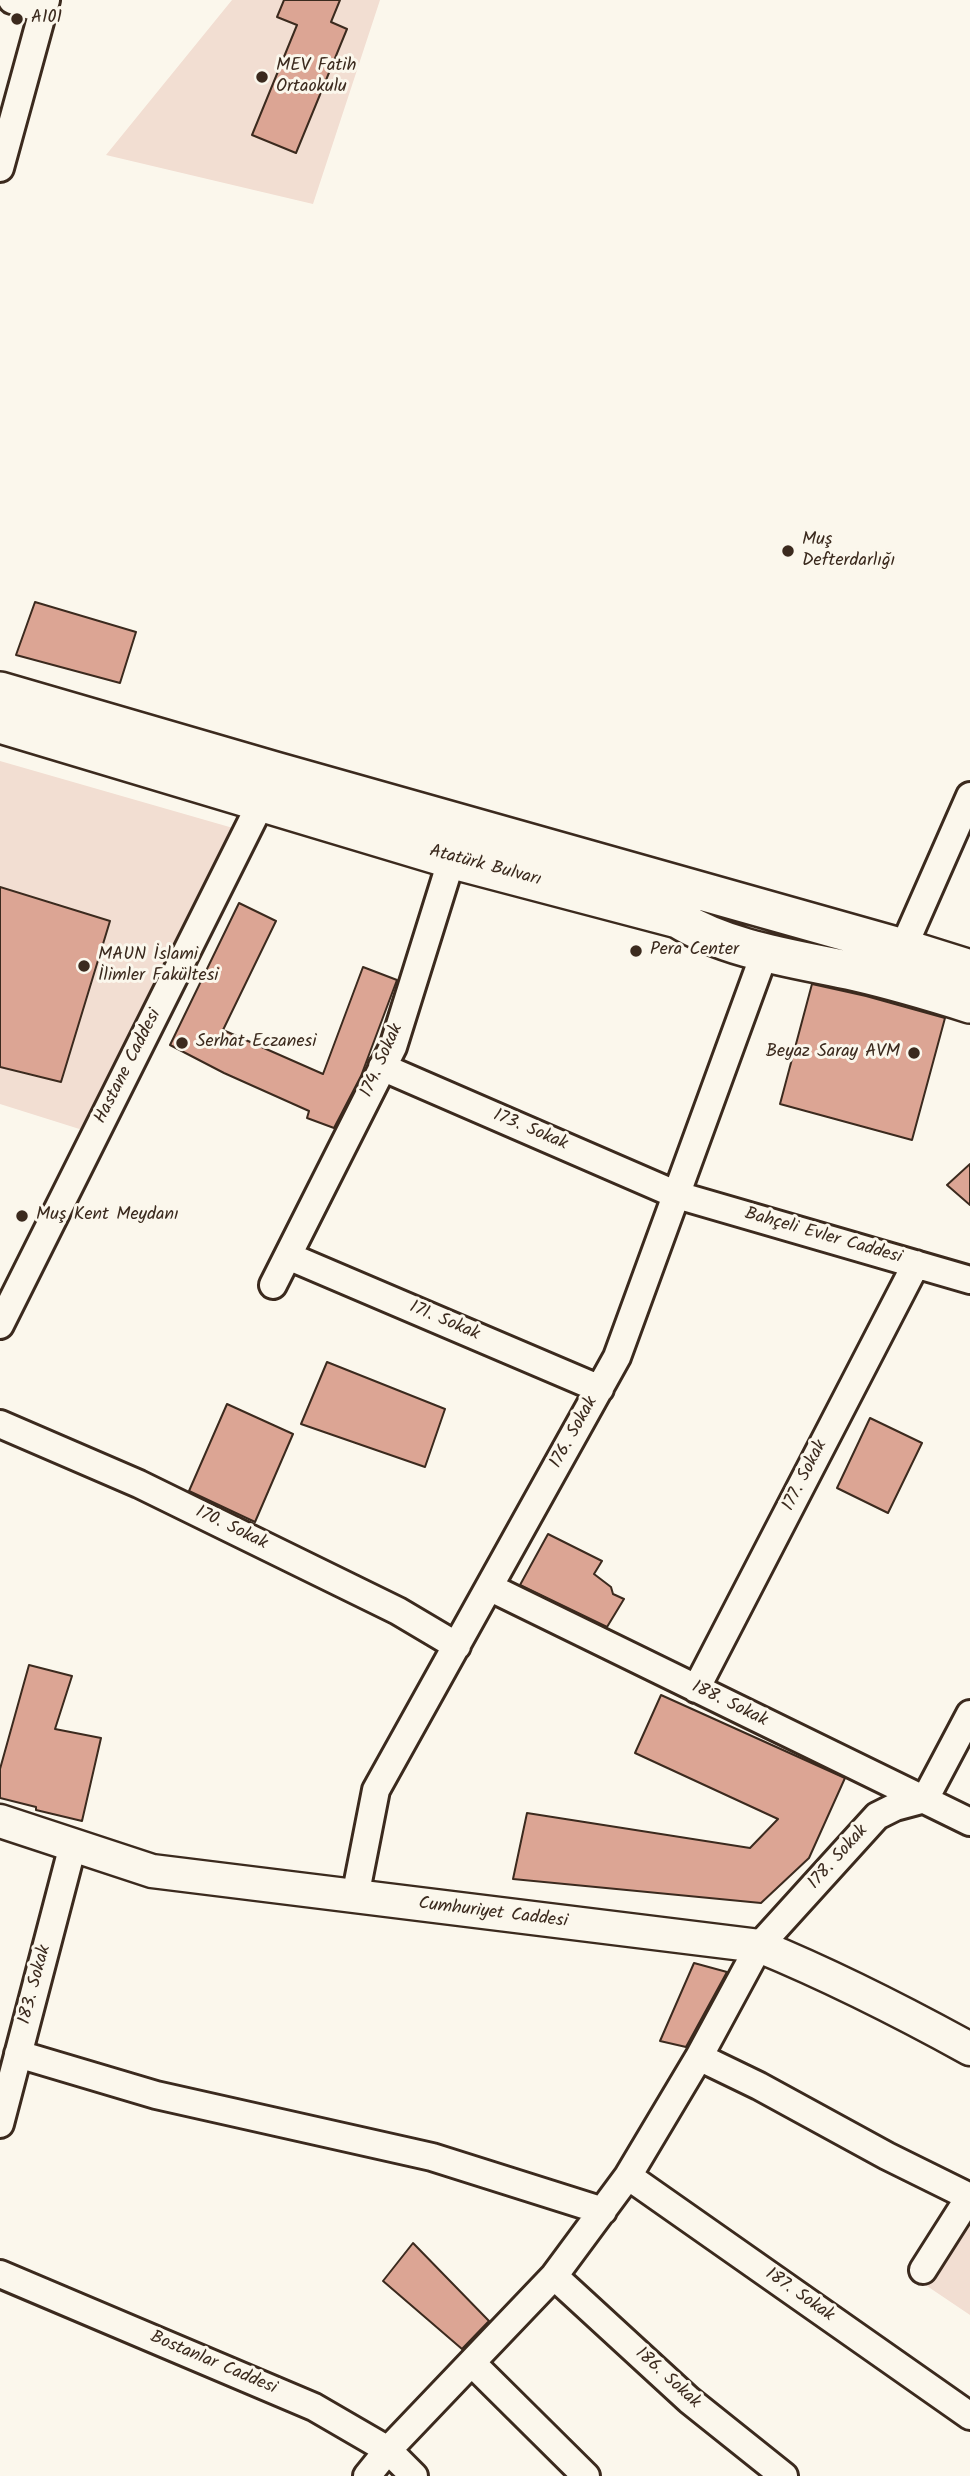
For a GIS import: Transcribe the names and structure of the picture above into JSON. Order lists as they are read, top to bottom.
{
  "streets": {
    "main road": ["Atatürk Bulvarı"],
    "street": [
      "174. Sokak",
      "Hastane Caddesi",
      "173. Sokak",
      "Bahçeli Evler Caddesi",
      "171. Sokak",
      "176. Sokak",
      "177. Sokak",
      "170. Sokak",
      "188. Sokak",
      "178. Sokak",
      "Cumhuriyet Caddesi",
      "183. Sokak",
      "187. Sokak",
      "Bostanlar Caddesi",
      "186. Sokak"
    ]
  },
  "crossings": [
    ["Atatürk Bulvarı", "174. Sokak"],
    ["Atatürk Bulvarı", "Hastane Caddesi"],
    ["Atatürk Bulvarı", "176. Sokak"],
    ["174. Sokak", "173. Sokak"],
    ["174. Sokak", "171. Sokak"],
    ["173. Sokak", "Bahçeli Evler Caddesi"],
    ["173. Sokak", "176. Sokak"],
    ["Bahçeli Evler Caddesi", "176. Sokak"],
    ["Bahçeli Evler Caddesi", "177. Sokak"],
    ["171. Sokak", "176. Sokak"],
    ["176. Sokak", "170. Sokak"],
    ["176. Sokak", "188. Sokak"],
    ["176. Sokak", "Cumhuriyet Caddesi"],
    ["177. Sokak", "188. Sokak"],
    ["188. Sokak", "178. Sokak"],
    ["178. Sokak", "Cumhuriyet Caddesi"],
    ["178. Sokak", "187. Sokak"],
    ["178. Sokak", "Bostanlar Caddesi"],
    ["178. Sokak", "186. Sokak"],
    ["Cumhuriyet Caddesi", "183. Sokak"]
  ],
  "places": [
    "A101",
    "MEV Fatih Ortaokulu",
    "Muş Defterdarlığı",
    "Pera Center",
    "MAUN İslami İlimler Fakültesi",
    "Serhat Eczanesi",
    "Beyaz Saray AVM",
    "Muş Kent Meydanı"
  ]
}
